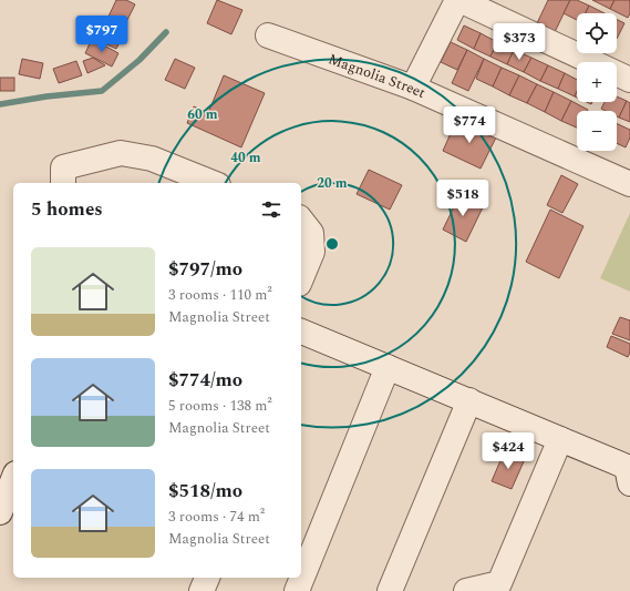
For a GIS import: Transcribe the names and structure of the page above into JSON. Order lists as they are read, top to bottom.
{
  "streets": {
    "street": ["Magnolia Street"]
  },
  "page": {
    "map_buttons": ["+", "−"],
    "price": [
      "$797",
      "$373",
      "$774",
      "$518",
      "$424"
    ],
    "heading": "5 homes",
    "list": [
      {
        "name": "$797/mo",
        "note": "3 rooms · 110 m² · Magnolia Street"
      },
      {
        "name": "$774/mo",
        "note": "5 rooms · 138 m² · Magnolia Street"
      },
      {
        "name": "$518/mo",
        "note": "3 rooms · 74 m² · Magnolia Street"
      }
    ]
  },
  "rings": ["60 m", "40 m", "20 m"]
}
